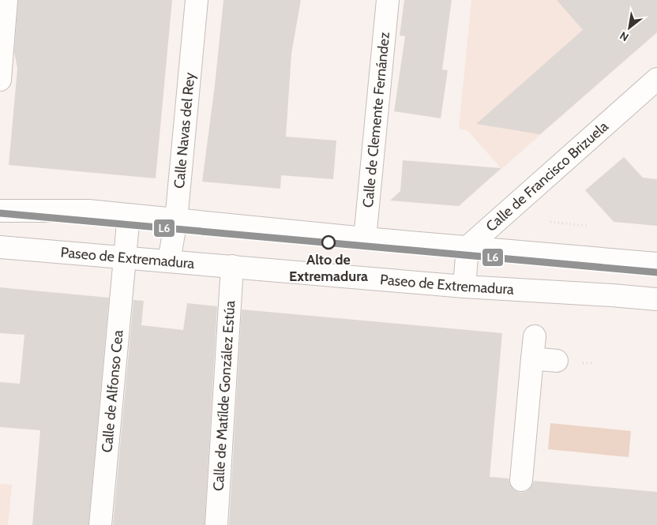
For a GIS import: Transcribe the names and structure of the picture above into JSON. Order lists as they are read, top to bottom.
{
  "streets": {
    "street": [
      "Calle de Clemente Fernández",
      "Calle Navas del Rey",
      "Calle de Francisco Brizuela",
      "Paseo de Extremadura",
      "Calle de Alfonso Cea",
      "Calle de Matílde González Estúa"
    ]
  },
  "crossings": [
    ["Calle Navas del Rey", "Paseo de Extremadura"],
    ["Paseo de Extremadura", "Calle de Alfonso Cea"],
    ["Paseo de Extremadura", "Calle de Matílde González Estúa"]
  ],
  "places": ["Alto de Extremadura"],
  "lines": ["transit line L6"],
  "north": "bottom left"
}
